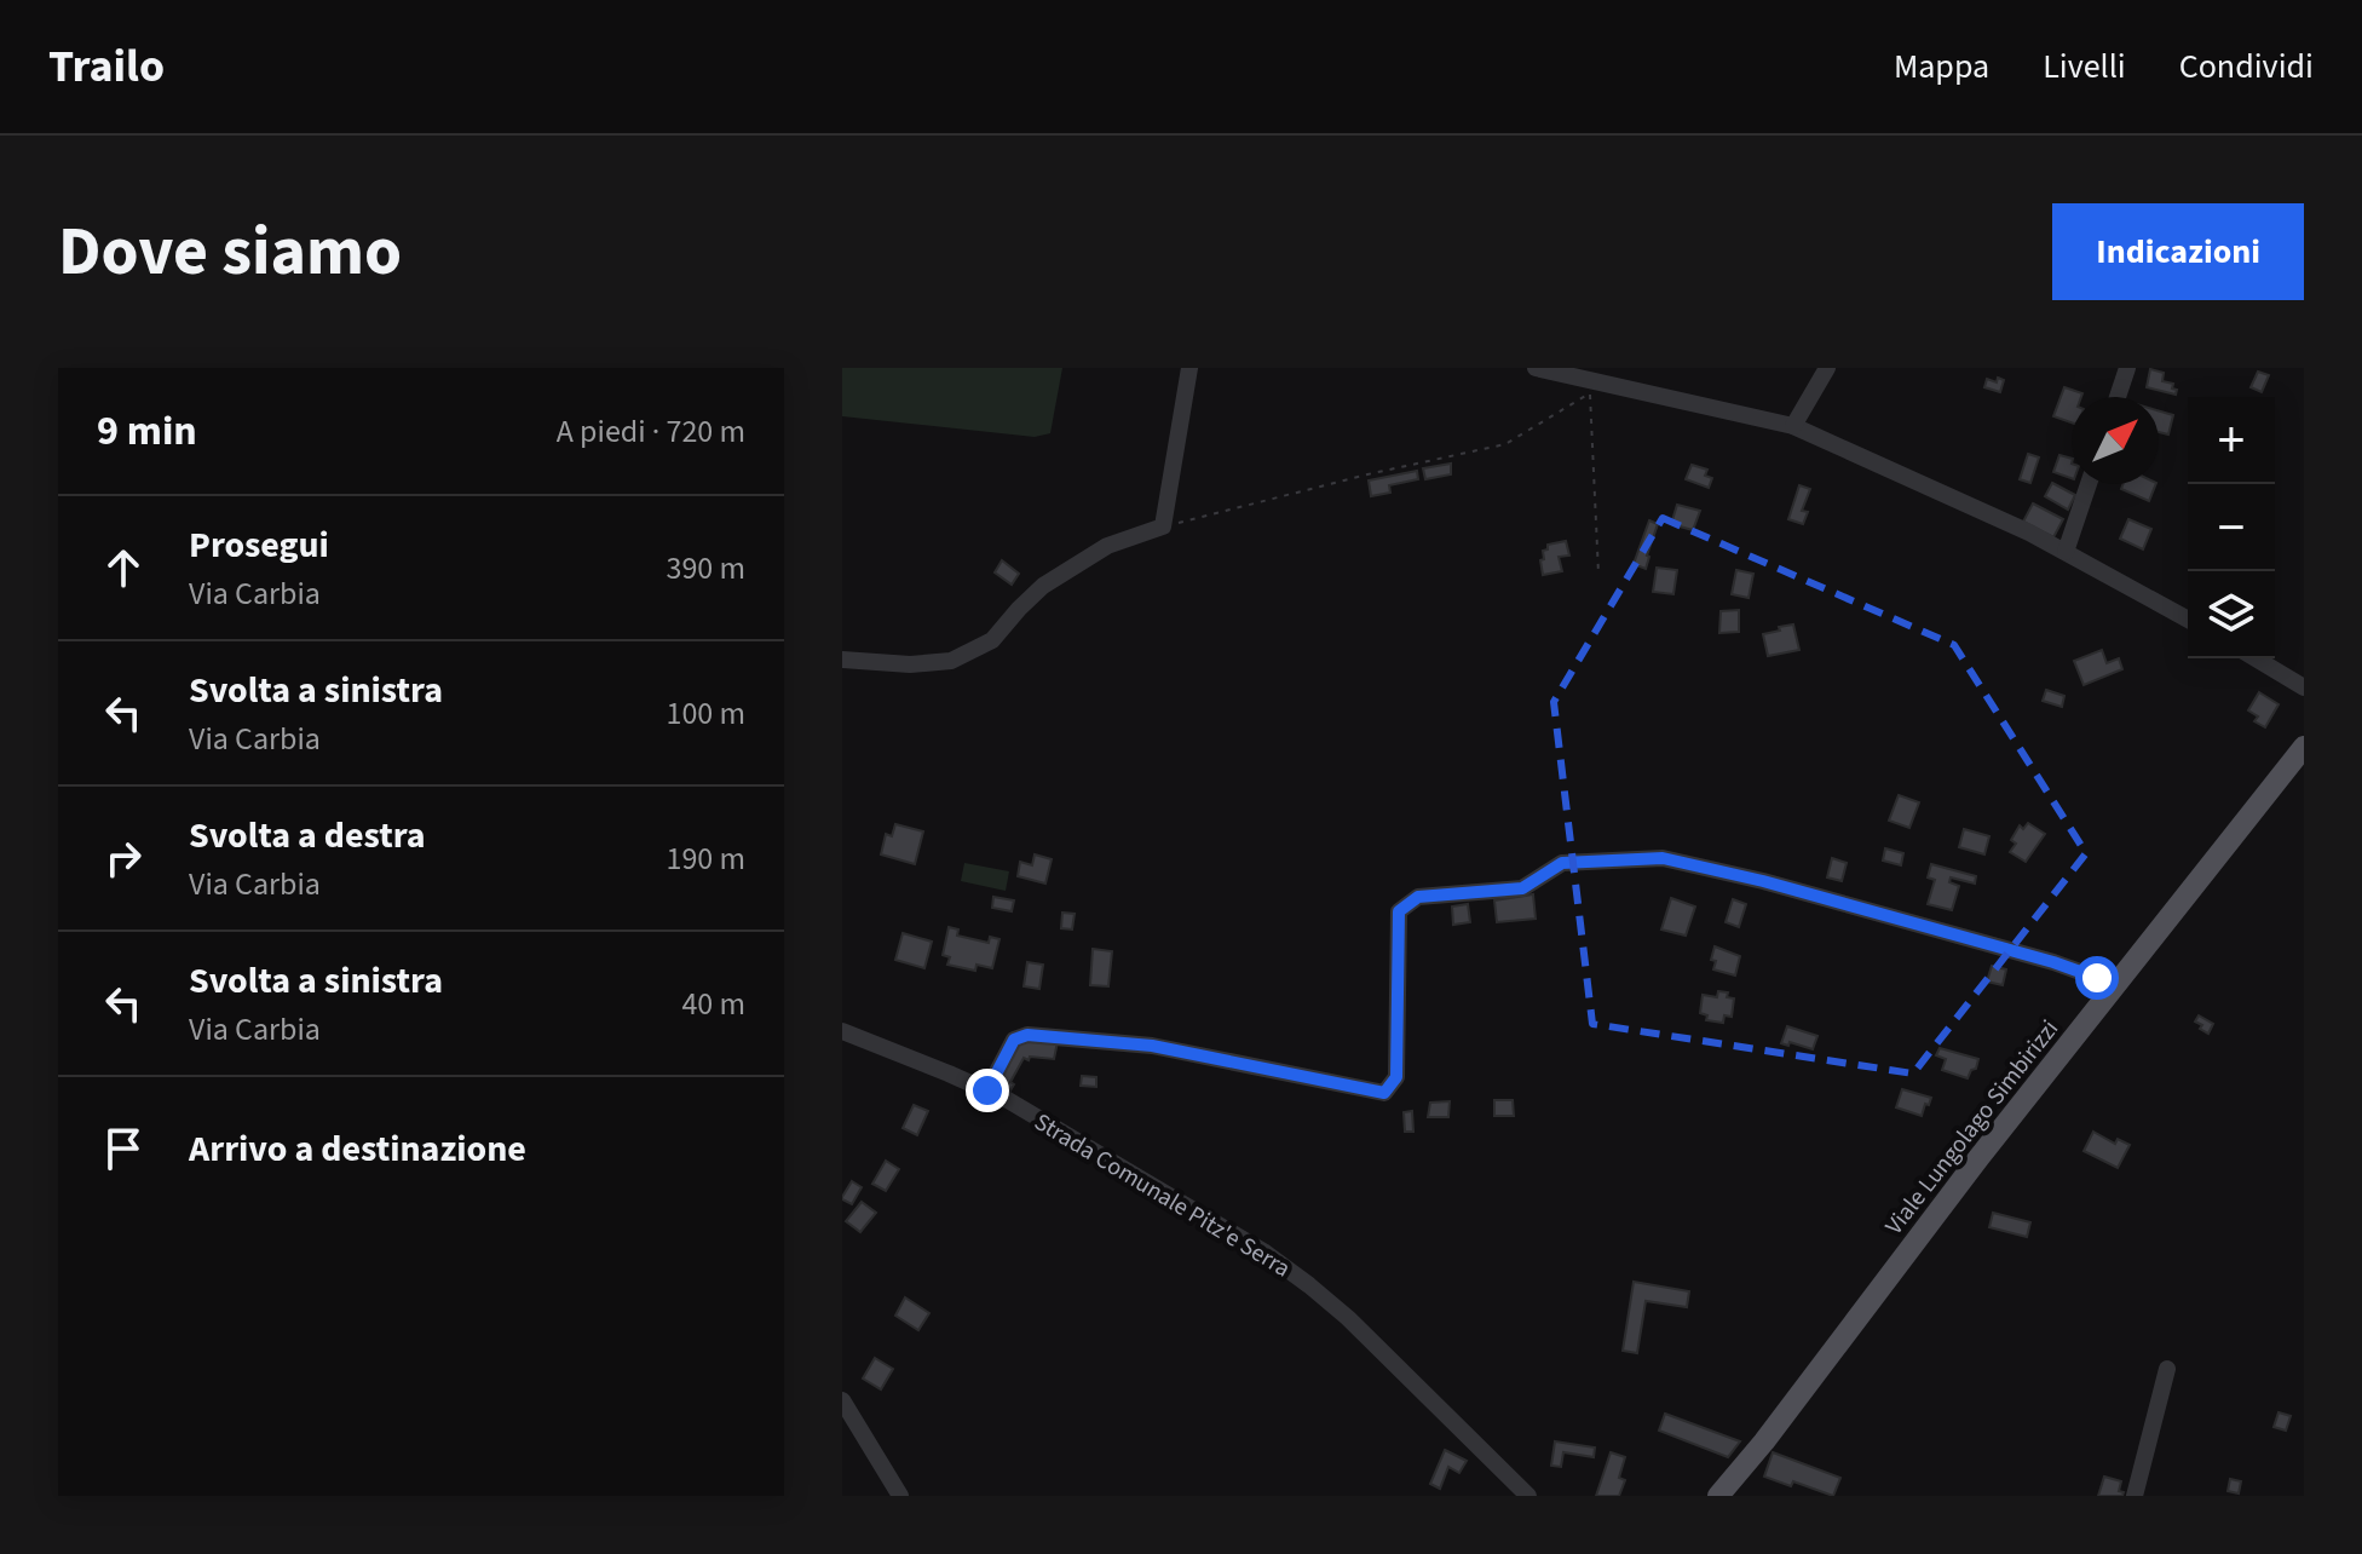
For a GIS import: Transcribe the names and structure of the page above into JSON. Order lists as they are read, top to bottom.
{
  "streets": {
    "main road": ["Viale Lungolago Simbirizzi"],
    "street": ["Strada Comunale Pitz'e Serra"]
  },
  "north": "top right",
  "page": {
    "header": "Trailo",
    "nav": ["Mappa", "Livelli", "Condividi"],
    "buttons": "Indicazioni",
    "title": "Dove siamo",
    "heading": ["9 min", "A piedi · 720 m"],
    "map_buttons": ["+", "−"],
    "list": [
      ["Prosegui", "Via Carbia", "390 m"],
      ["Svolta a sinistra", "Via Carbia", "100 m"],
      ["Svolta a destra", "Via Carbia", "190 m"],
      ["Svolta a sinistra", "Via Carbia", "40 m"],
      "Arrivo a destinazione"
    ]
  }
}
